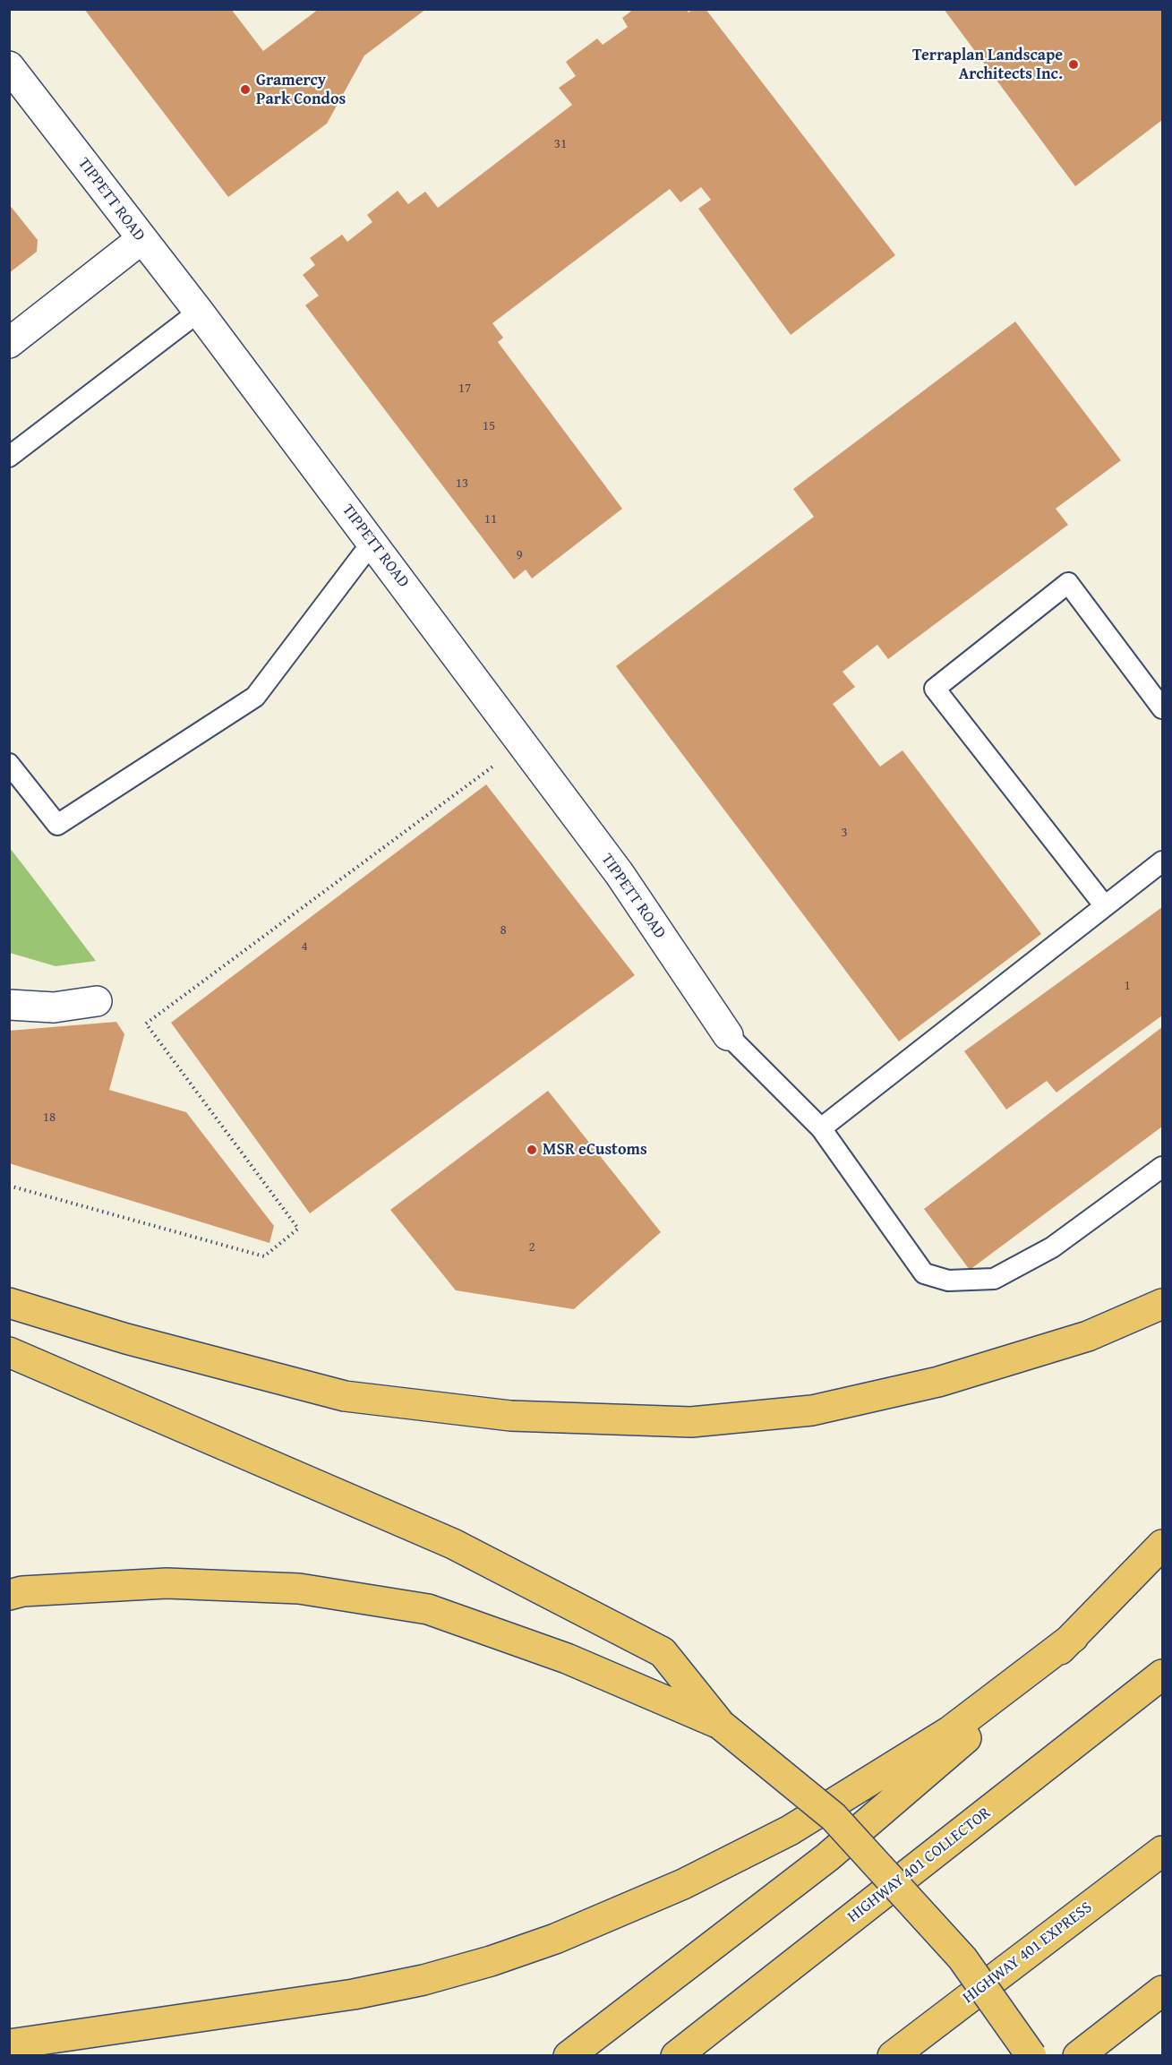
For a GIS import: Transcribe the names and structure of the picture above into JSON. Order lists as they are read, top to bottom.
{
  "streets": {
    "highway": ["HIGHWAY 401 COLLECTOR", "HIGHWAY 401 EXPRESS"],
    "street": ["TIPPETT ROAD"]
  },
  "places": ["Terraplan Landscape Architects Inc.", "Gramercy Park Condos", "MSR eCustoms"],
  "house_numbers": [
    "31",
    "17",
    "15",
    "13",
    "11",
    "9",
    "3",
    "8",
    "4",
    "1",
    "18",
    "2"
  ]
}
